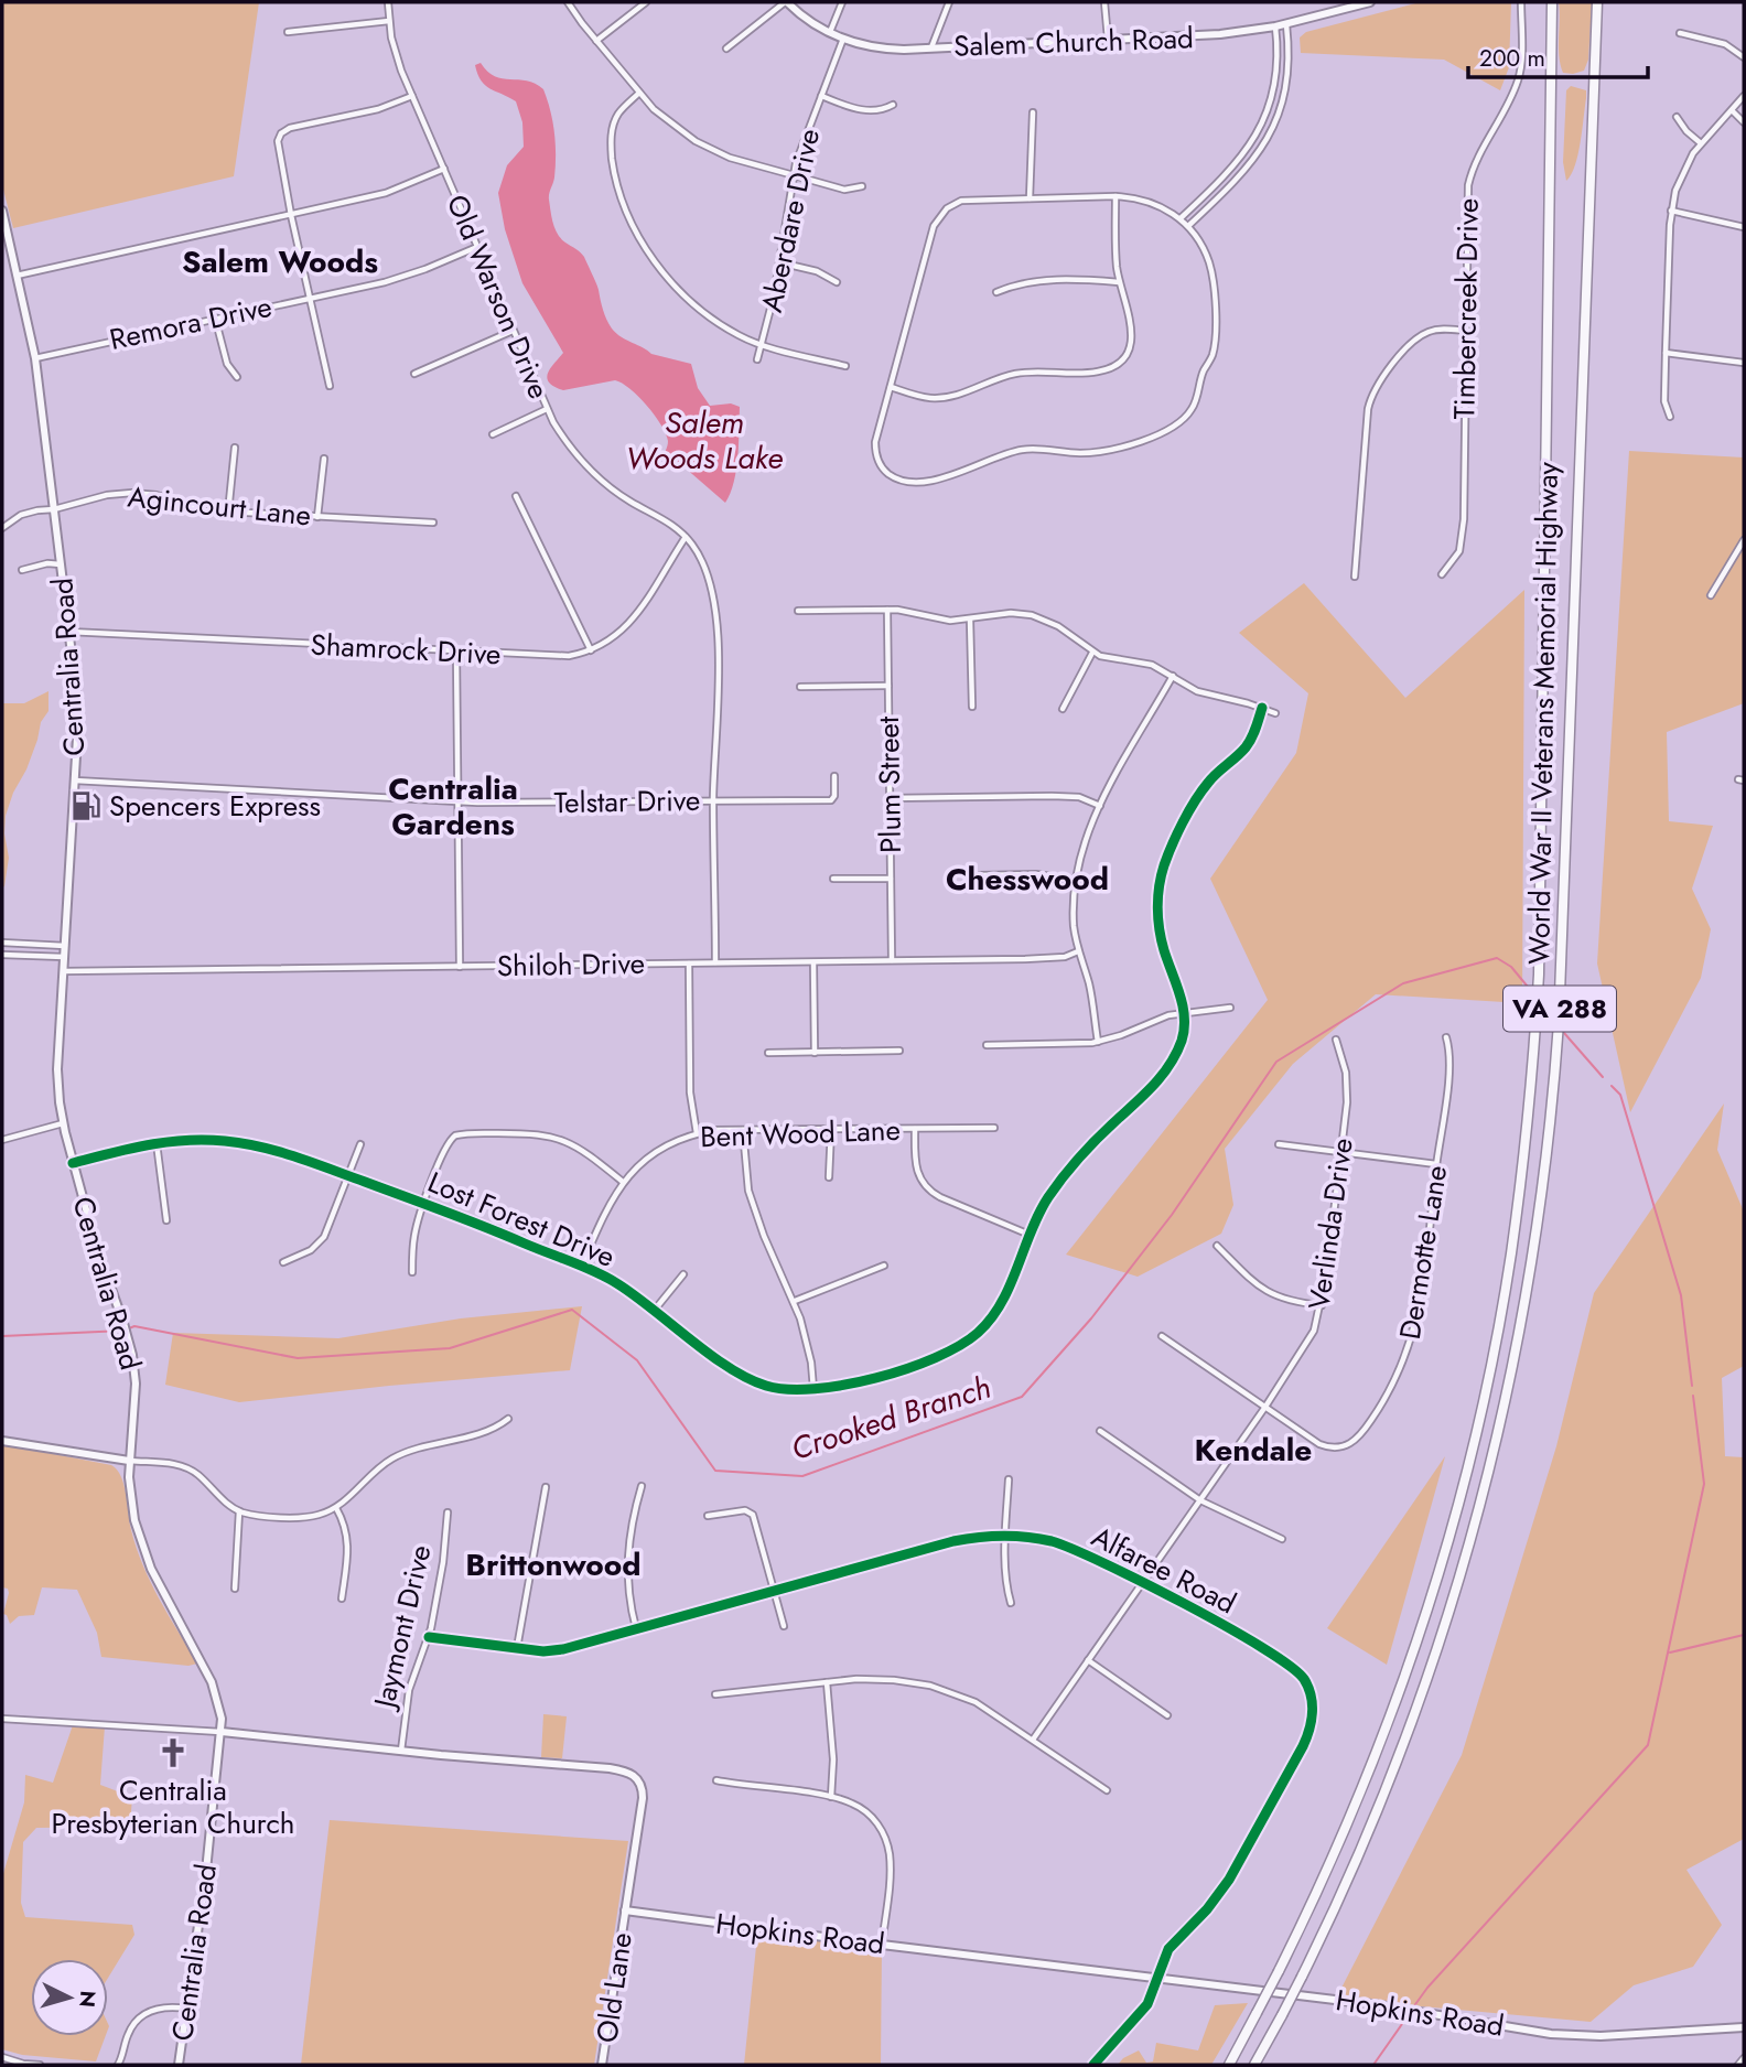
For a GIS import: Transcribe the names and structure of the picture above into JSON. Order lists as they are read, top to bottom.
{
  "streets": {
    "highway": ["World War II Veterans Memorial Highway", "VA 288"],
    "main road": [
      "Salem Church Road",
      "Centralia Road",
      "Hopkins Road",
      "Old Lane"
    ],
    "street": [
      "Aberdare Drive",
      "Old Warson Drive",
      "Timbercreek Drive",
      "Remora Drive",
      "Agincourt Lane",
      "Shamrock Drive",
      "Plum Street",
      "Telstar Drive",
      "Shiloh Drive",
      "Bent Wood Lane",
      "Lost Forest Drive",
      "Verlinda Drive",
      "Dermotte Lane",
      "Alfaree Road",
      "Jaymont Drive"
    ]
  },
  "crossings": [
    ["Salem Church Road", "Aberdare Drive"],
    ["Old Warson Drive", "Remora Drive"],
    ["Old Warson Drive", "Shamrock Drive"],
    ["Remora Drive", "Centralia Road"],
    ["Agincourt Lane", "Centralia Road"],
    ["Shamrock Drive", "Centralia Road"],
    ["Centralia Road", "Telstar Drive"],
    ["Centralia Road", "Shiloh Drive"],
    ["Centralia Road", "Lost Forest Drive"],
    ["Plum Street", "Shiloh Drive"],
    ["Bent Wood Lane", "Lost Forest Drive"],
    ["Verlinda Drive", "Dermotte Lane"],
    ["Verlinda Drive", "Alfaree Road"],
    ["Alfaree Road", "Jaymont Drive"],
    ["Alfaree Road", "Hopkins Road"],
    ["Hopkins Road", "Old Lane"]
  ],
  "districts": [
    "Salem Woods",
    "Centralia Gardens",
    "Chesswood",
    "Kendale",
    "Brittonwood"
  ],
  "water": ["Salem Woods Lake", "Crooked Branch"],
  "places": {
    "fuel station": ["Spencers Express"],
    "church": ["Centralia Presbyterian Church"]
  },
  "scale_bar": "200 m",
  "north": "right"
}
